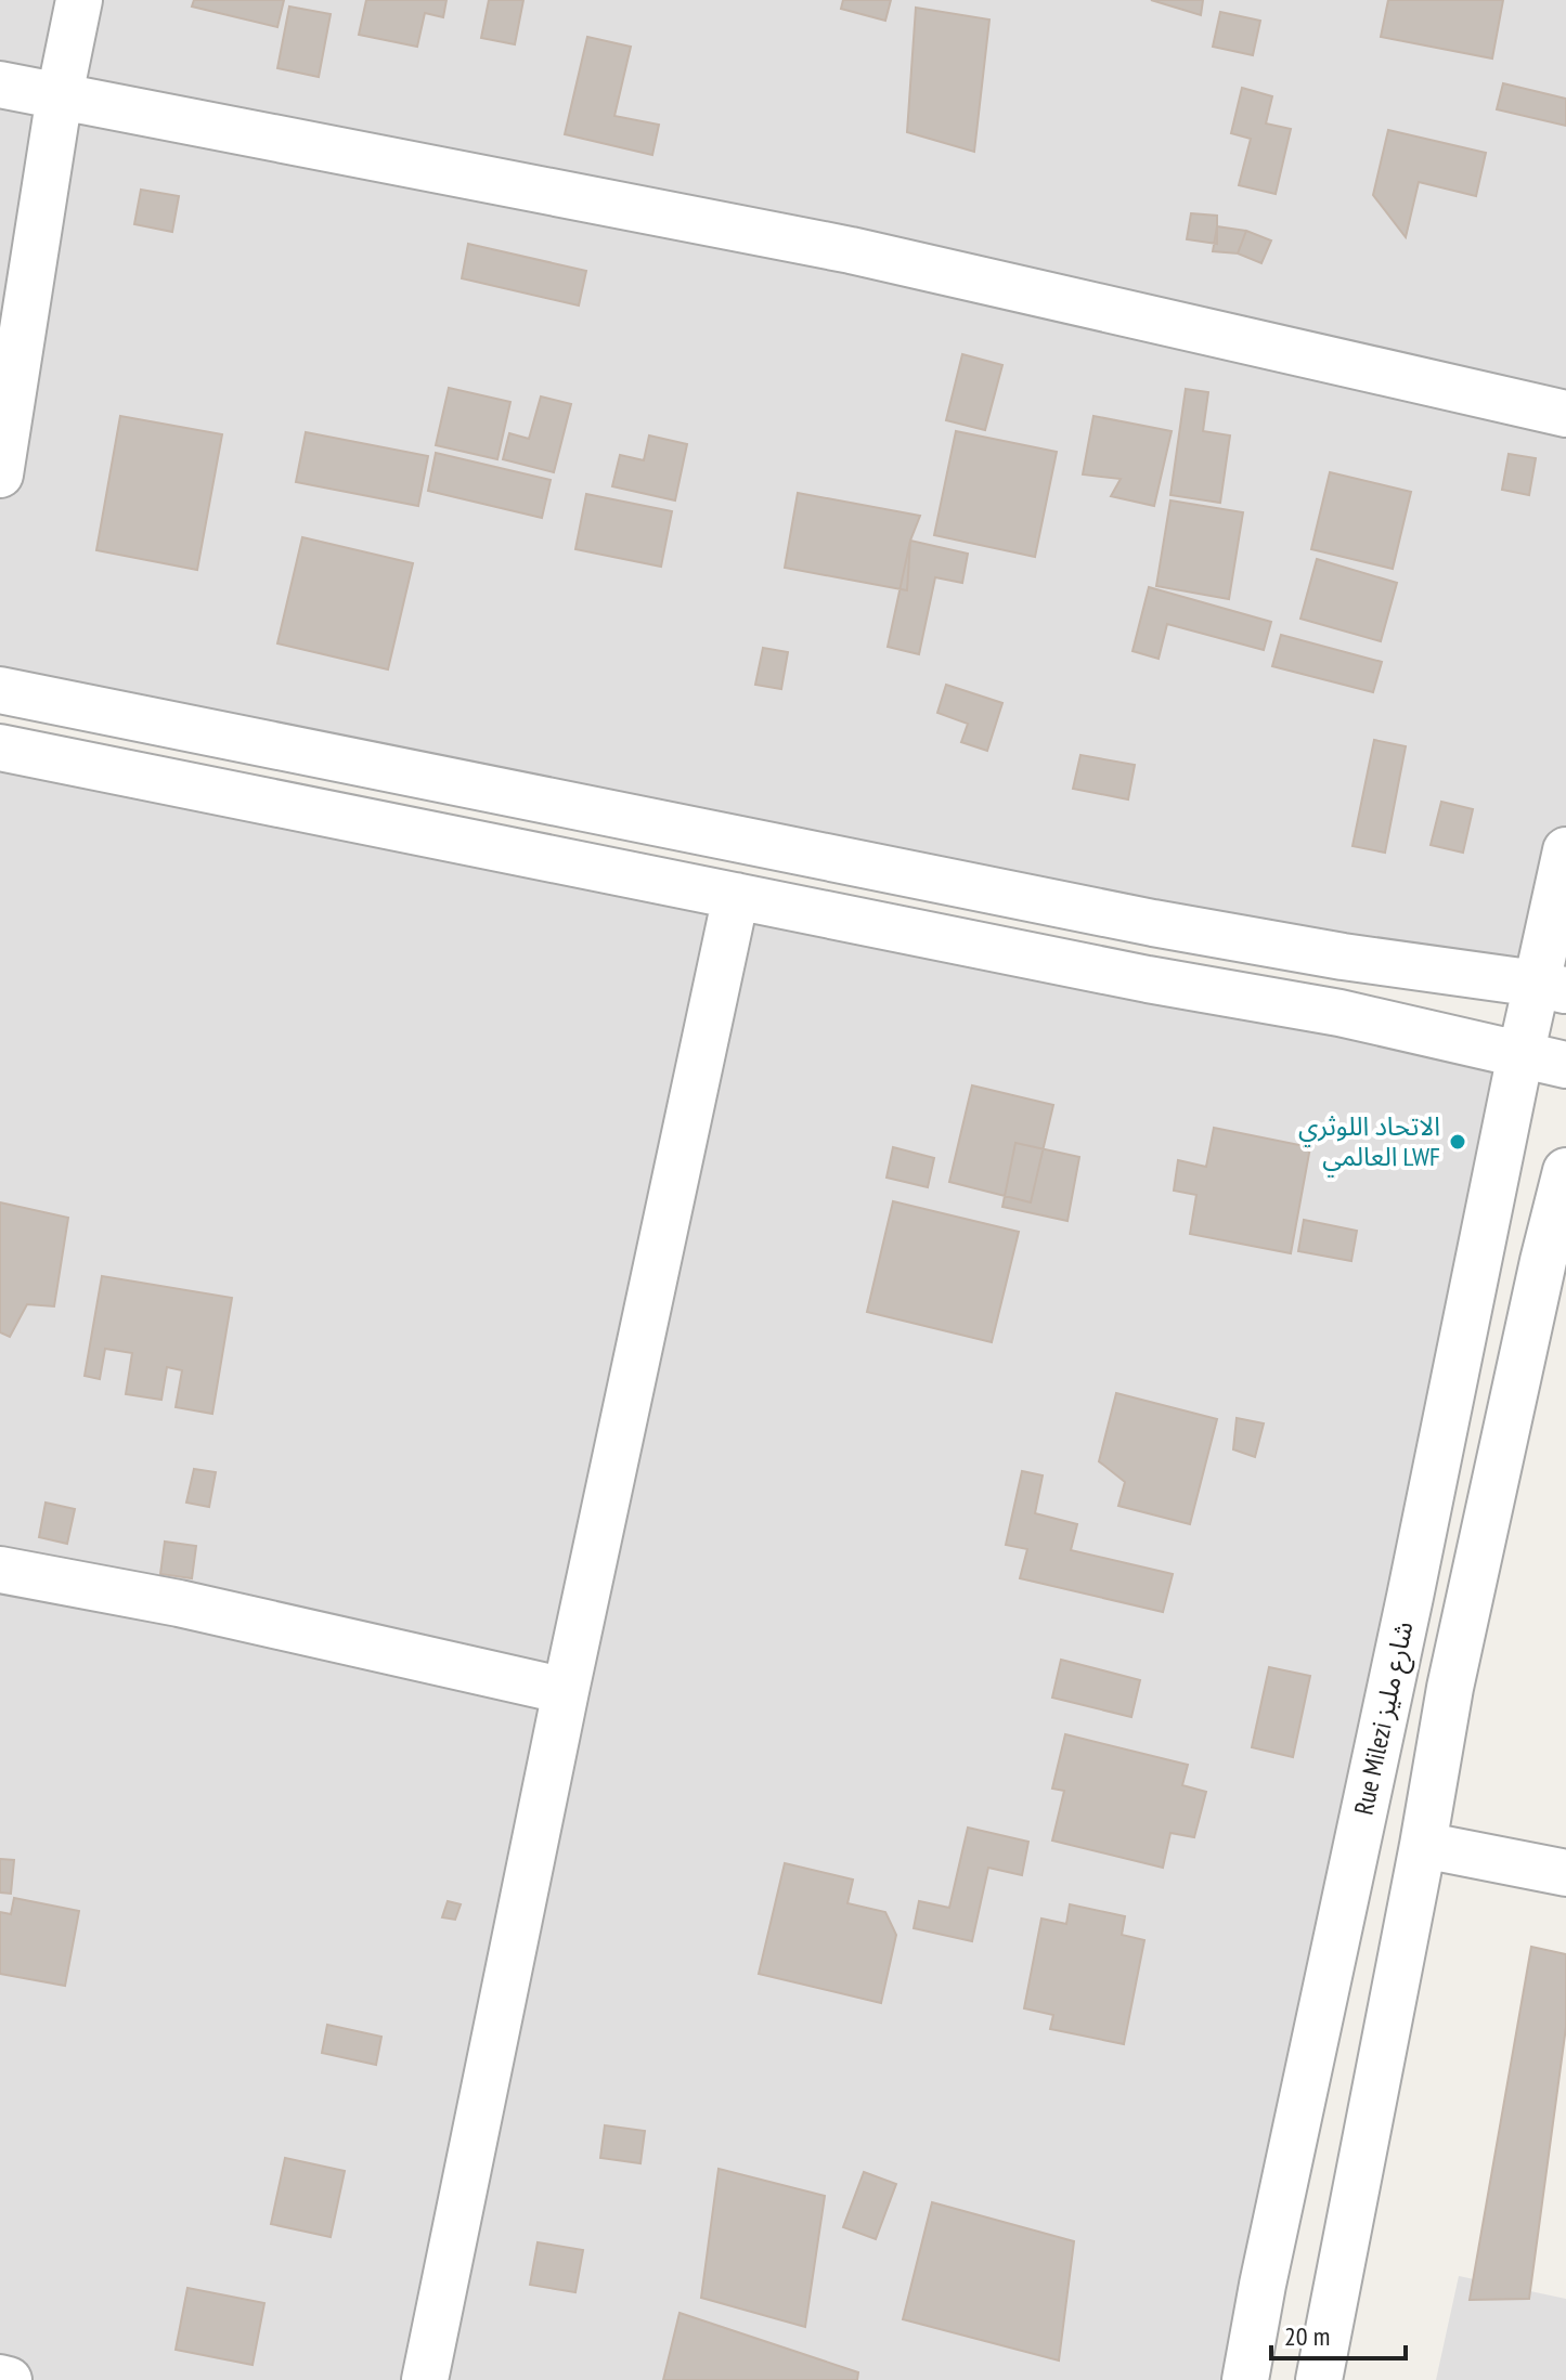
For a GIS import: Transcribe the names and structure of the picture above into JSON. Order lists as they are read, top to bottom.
{
  "streets": {
    "street": ["Rue Milezi شارع مليز"]
  },
  "places": ["الاتحاد اللوثري العالمي LWF"],
  "scale_bar": "20 m"
}
